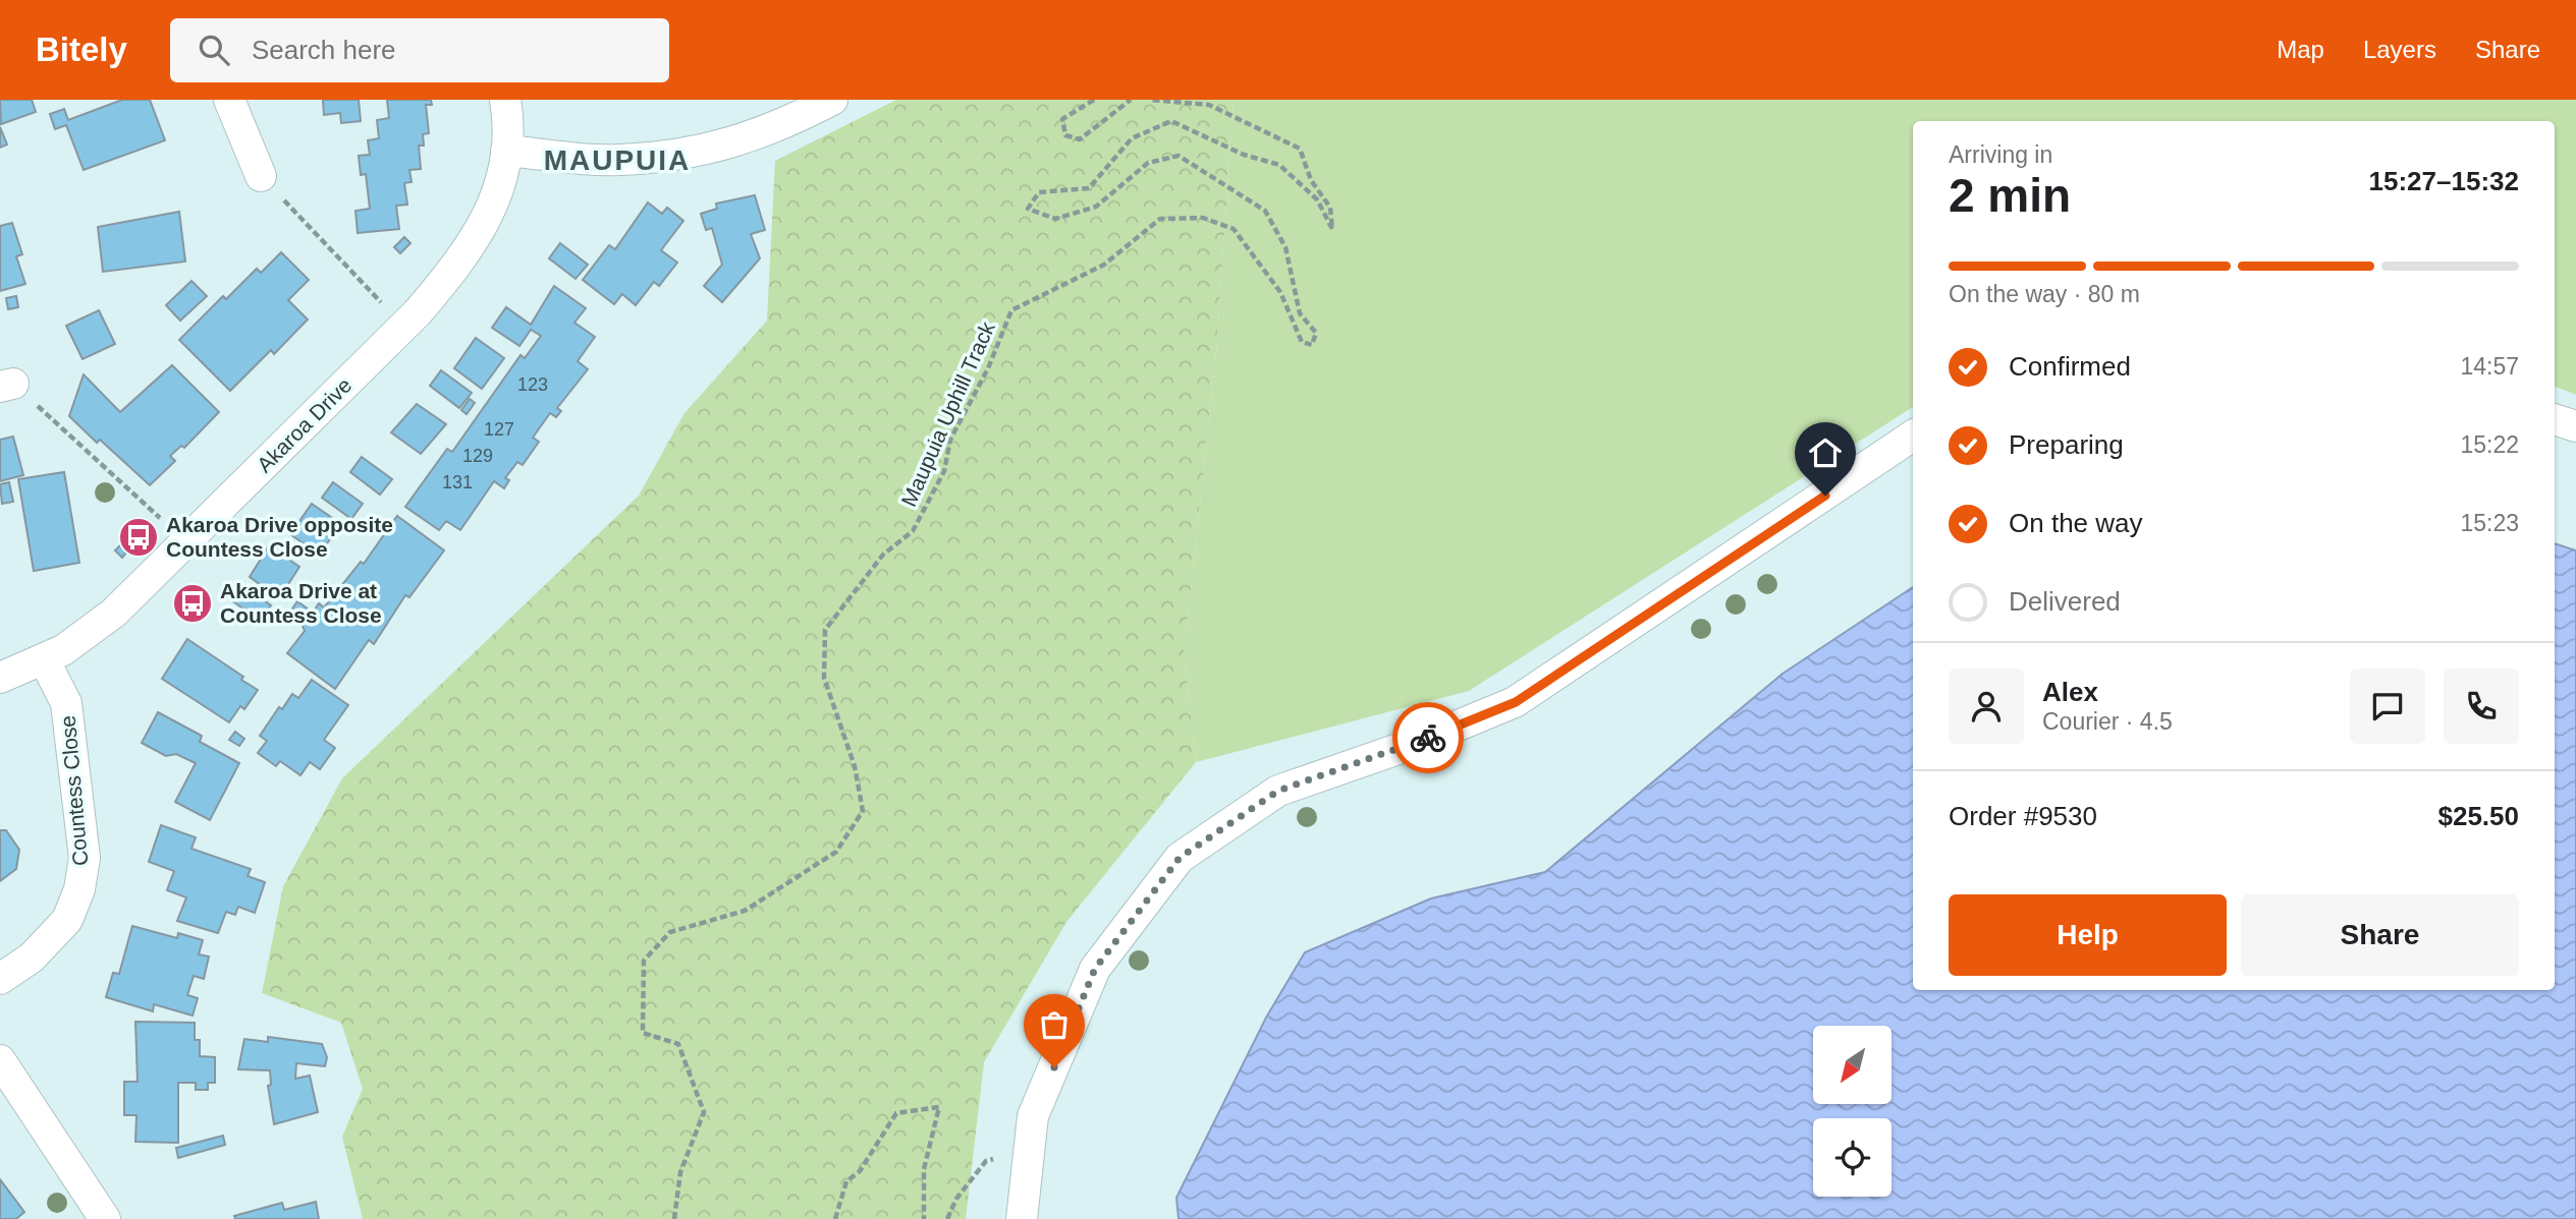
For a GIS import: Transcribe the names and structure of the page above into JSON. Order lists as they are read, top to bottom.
{
  "streets": {
    "street": ["Akaroa Drive", "Countess Close"],
    "path": ["Maupuia Uphill Track"]
  },
  "crossings": [
    ["Akaroa Drive", "Countess Close"]
  ],
  "districts": ["MAUPUIA"],
  "places": {
    "bus stop": ["Akaroa Drive opposite Countess Close", "Akaroa Drive at Countess Close"]
  },
  "house_numbers": [
    "123",
    "127",
    "129",
    "131"
  ],
  "north": "bottom left",
  "page": {
    "header": "Bitely",
    "search": "Search here",
    "nav": ["Map", "Layers", "Share"],
    "heading": ["2 min", "Arriving in", "15:27–15:32"],
    "panel": [
      "Alex",
      "Courier · 4.5",
      "Order #9530",
      "$25.50"
    ],
    "bar": "On the way · 80 m",
    "list": [
      ["Confirmed", "14:57"],
      ["Preparing", "15:22"],
      ["On the way", "15:23"],
      "Delivered"
    ],
    "buttons": ["Help", "Share"]
  }
}
